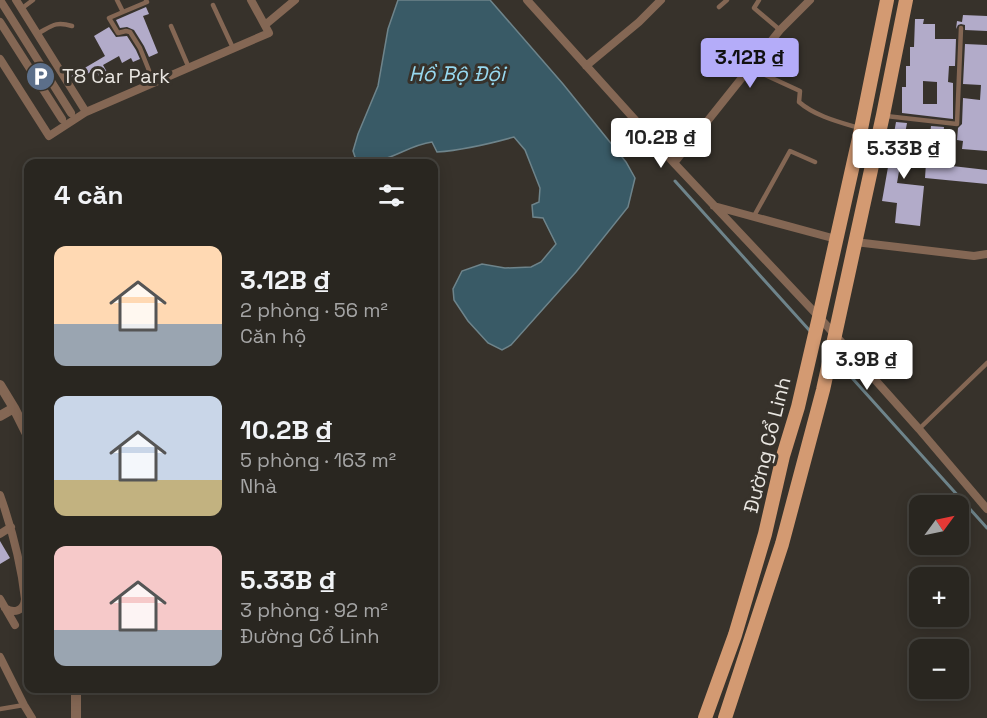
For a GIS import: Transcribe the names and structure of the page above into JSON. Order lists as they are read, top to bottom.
{
  "streets": {
    "main road": ["Đường Cổ Linh"]
  },
  "water": ["Hồ Bộ Đội"],
  "places": {
    "parking": ["T8 Car Park"]
  },
  "north": "top right",
  "page": {
    "price": [
      "3.12B ₫",
      "10.2B ₫",
      "5.33B ₫",
      "3.9B ₫"
    ],
    "heading": "4 căn",
    "list": [
      {
        "name": "3.12B ₫",
        "note": "2 phòng · 56 m² · Căn hộ"
      },
      {
        "name": "10.2B ₫",
        "note": "5 phòng · 163 m² · Nhà"
      },
      {
        "name": "5.33B ₫",
        "note": "3 phòng · 92 m² · Đường Cổ Linh"
      }
    ],
    "map_buttons": ["+", "−"]
  }
}
